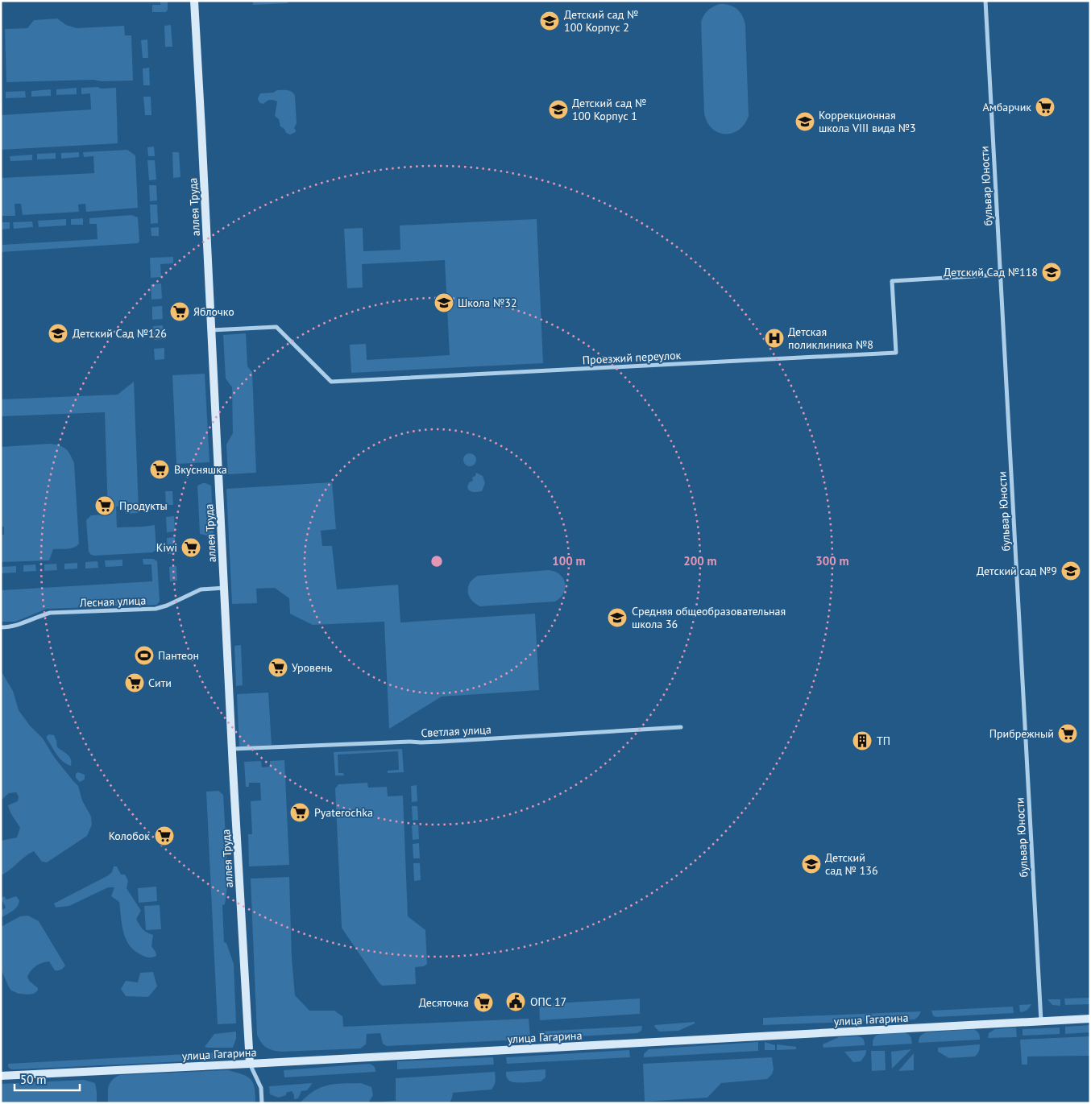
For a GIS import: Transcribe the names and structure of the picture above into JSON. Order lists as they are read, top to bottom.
{
  "streets": {
    "street": [
      "бульвар Юности",
      "аллея Труда",
      "Проезжий переулок",
      "Лесная улица",
      "Светлая улица",
      "улица Гагарина"
    ]
  },
  "crossings": [
    ["бульвар Юности", "Проезжий переулок"],
    ["бульвар Юности", "улица Гагарина"],
    ["аллея Труда", "Проезжий переулок"],
    ["аллея Труда", "Лесная улица"],
    ["аллея Труда", "Светлая улица"],
    ["аллея Труда", "улица Гагарина"]
  ],
  "places": {
    "school or university": [
      "Детский сад № 100 Корпус 2",
      "Детский сад № 100 Корпус 1",
      "Коррекционная школа VIII вида №3",
      "Детский Сад №118",
      "Школа №32",
      "Детский Сад №126",
      "Детский сад №9",
      "Средняя общеобразовательная школа 36",
      "Детский сад № 136"
    ],
    "supermarket": [
      "Амбарчик",
      "Яблочко",
      "Вкусняшка",
      "Продукты",
      "Kiwi",
      "Уровень",
      "Сити",
      "Прибрежный",
      "Pyaterochka",
      "Колобок",
      "Десяточка"
    ],
    "hospital": ["Детская поликлиника №8"],
    "sports": ["Пантеон"],
    "building": ["ТП"],
    "public building": ["ОПС 17"]
  },
  "scale_bar": "50 m",
  "rings": ["100 m", "200 m", "300 m"]
}
